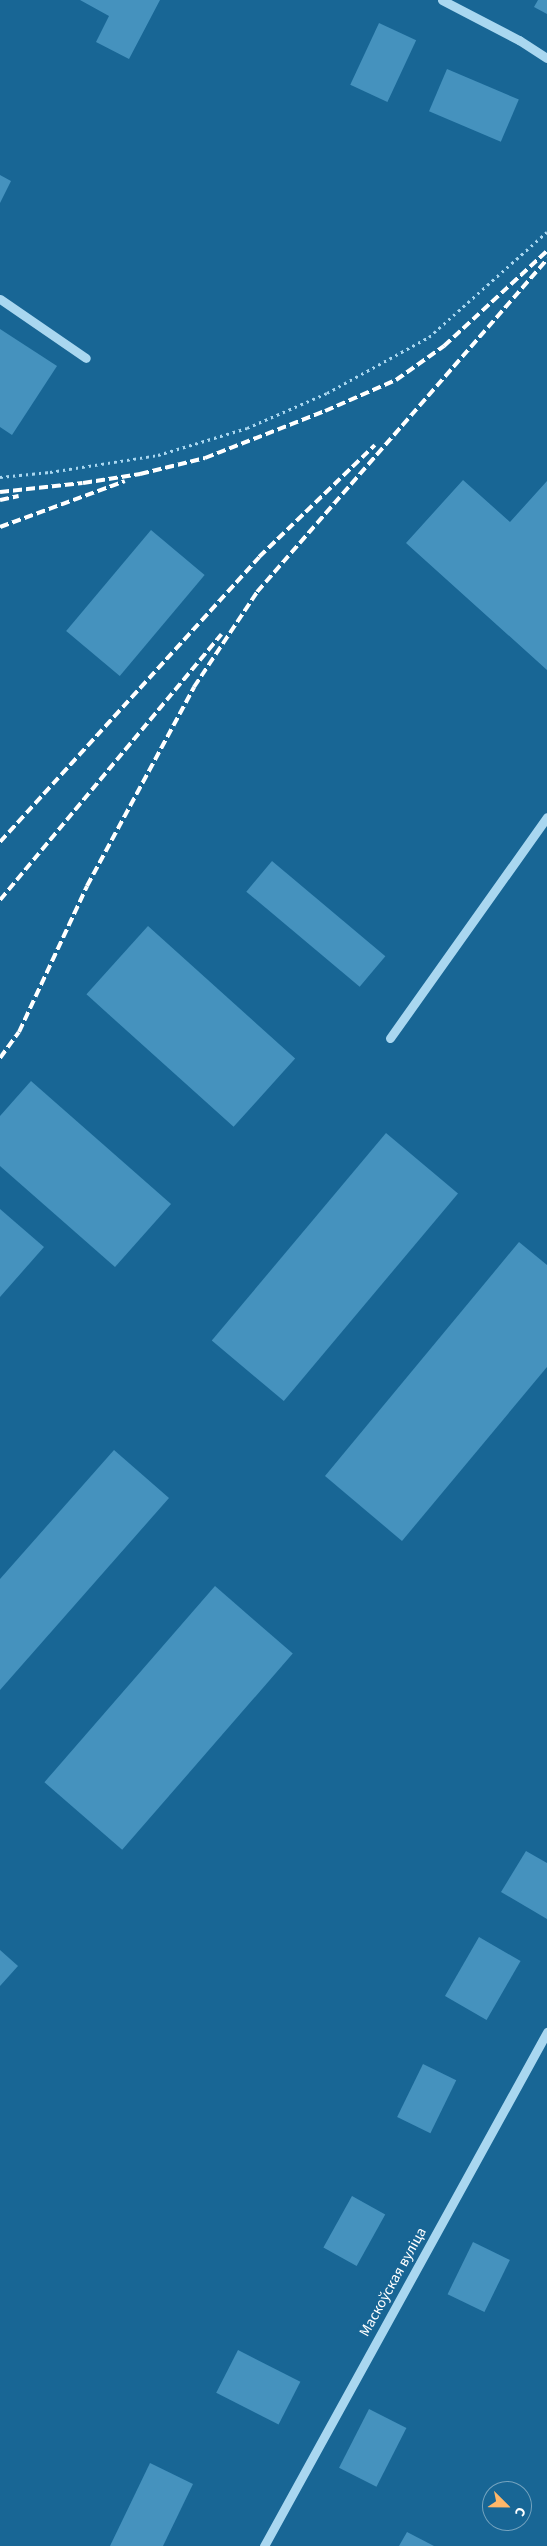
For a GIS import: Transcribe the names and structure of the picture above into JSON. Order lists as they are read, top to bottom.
{
  "streets": {
    "street": ["Маскоўская вуліца"]
  },
  "north": "bottom right"
}
